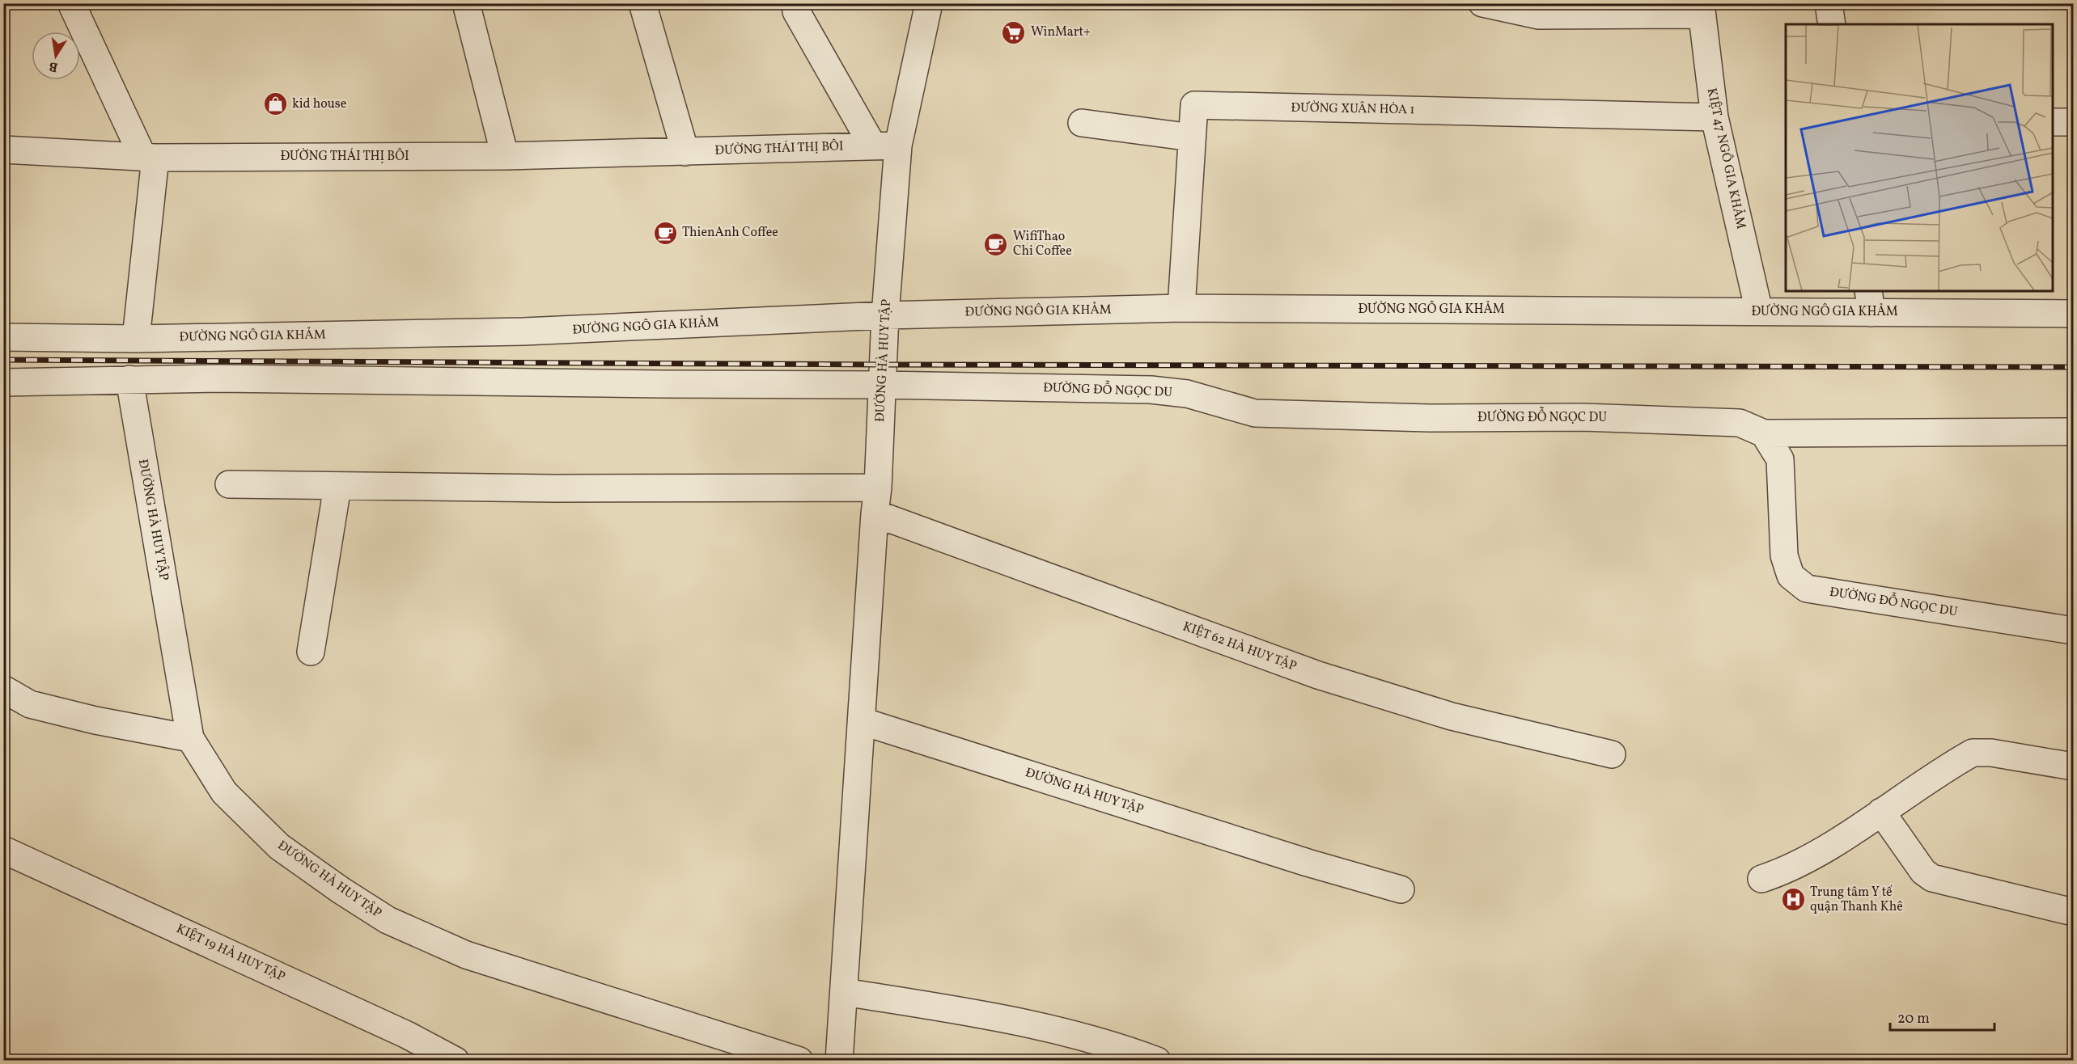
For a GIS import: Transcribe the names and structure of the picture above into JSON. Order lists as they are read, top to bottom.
{
  "streets": {
    "street": [
      "ĐƯỜNG XUÂN HÒA 1",
      "ĐƯỜNG THÁI THỊ BÔI",
      "KIỆT 47 NGÔ GIA KHẢM",
      "ĐƯỜNG NGÔ GIA KHẢM",
      "ĐƯỜNG HÀ HUY TẬP",
      "ĐƯỜNG ĐỖ NGỌC DU",
      "KIỆT 62 HÀ HUY TẬP",
      "KIỆT 19 HÀ HUY TẬP"
    ]
  },
  "crossings": [
    ["ĐƯỜNG XUÂN HÒA 1", "KIỆT 47 NGÔ GIA KHẢM"],
    ["ĐƯỜNG XUÂN HÒA 1", "ĐƯỜNG NGÔ GIA KHẢM"],
    ["ĐƯỜNG THÁI THỊ BÔI", "ĐƯỜNG HÀ HUY TẬP"],
    ["KIỆT 47 NGÔ GIA KHẢM", "ĐƯỜNG NGÔ GIA KHẢM"],
    ["ĐƯỜNG NGÔ GIA KHẢM", "ĐƯỜNG HÀ HUY TẬP"],
    ["ĐƯỜNG HÀ HUY TẬP", "ĐƯỜNG ĐỖ NGỌC DU"],
    ["ĐƯỜNG HÀ HUY TẬP", "KIỆT 62 HÀ HUY TẬP"]
  ],
  "places": {
    "supermarket": ["WinMart+"],
    "shop": ["kid house"],
    "cafe": ["ThienAnh Coffee", "WifiThao Chi Coffee"],
    "hospital": ["Trung tâm Y tế quận Thanh Khê"]
  },
  "scale_bar": "20 m",
  "north": "bottom"
}
